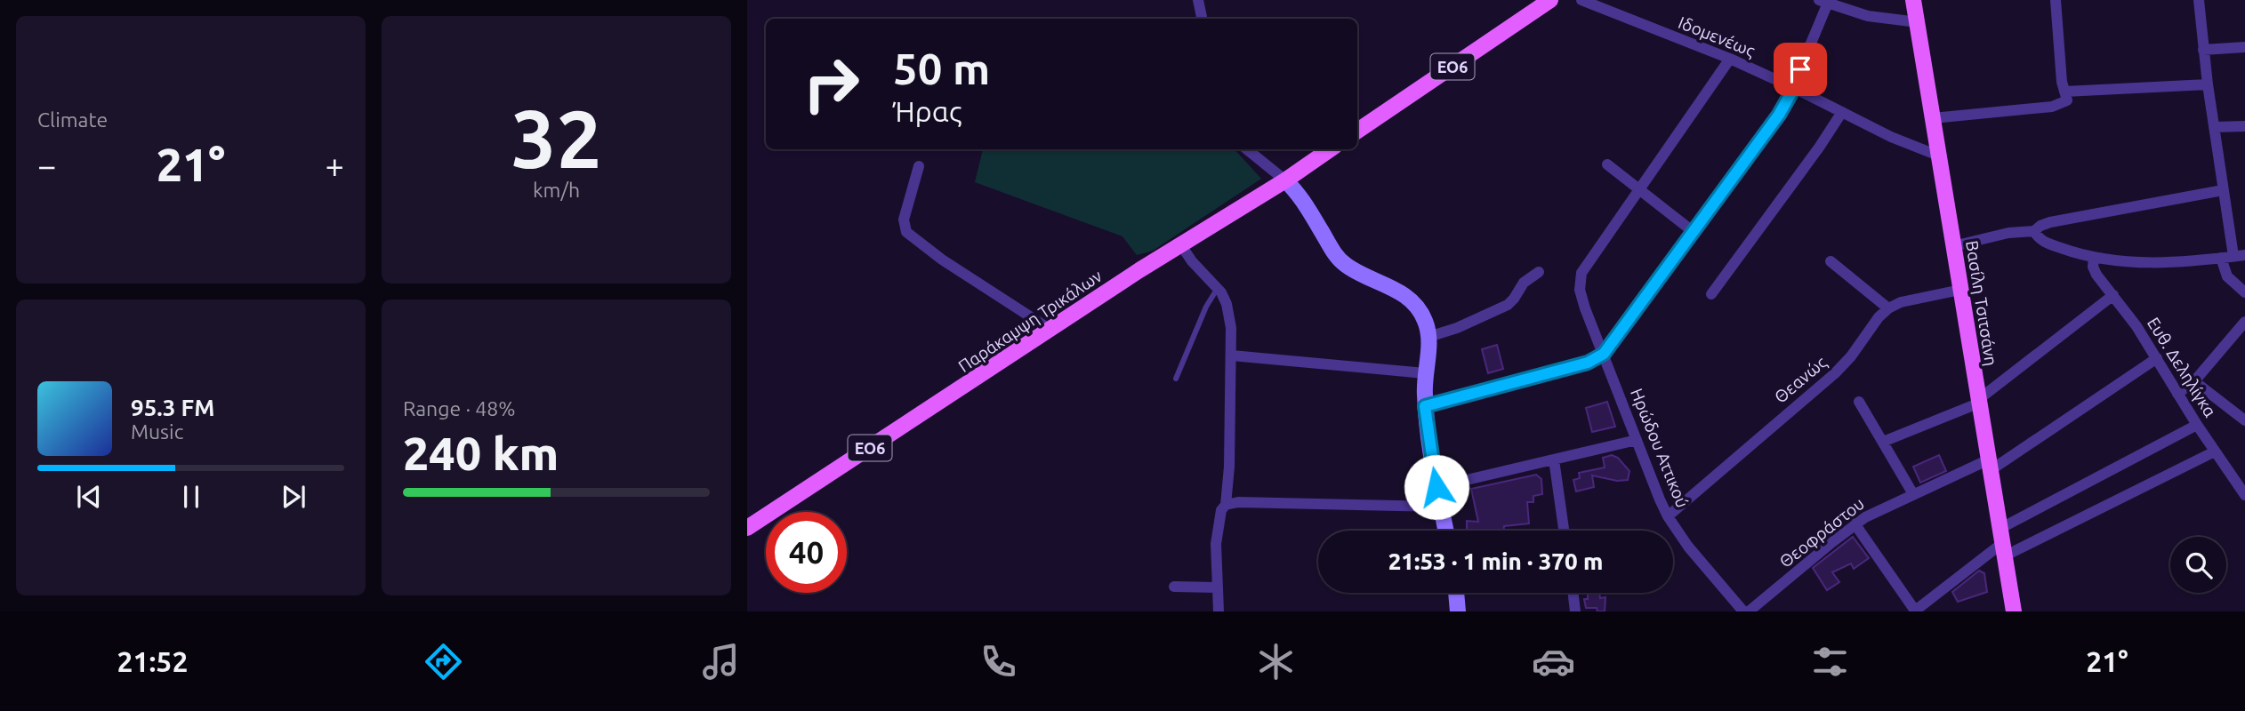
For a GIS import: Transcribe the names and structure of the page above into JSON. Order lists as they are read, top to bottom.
{
  "streets": {
    "main road": ["ΕΟ6", "Βασίλη Τσιτσάνη", "Παράκαμψη Τρικάλων"],
    "street": [
      "Ιδομενέως",
      "Ευθ. Δεληλίγκα",
      "Θεανώς",
      "Ηρώδου Αττικού",
      "Θεοφράστου"
    ]
  },
  "crossings": [
    ["Ιδομενέως", "Βασίλη Τσιτσάνη"],
    ["Βασίλη Τσιτσάνη", "Θεοφράστου"],
    ["Ευθ. Δεληλίγκα", "Θεοφράστου"],
    ["Θεανώς", "Ηρώδου Αττικού"]
  ],
  "page": {
    "tile": [
      "Climate",
      ["32", "km/h"],
      ["Range · 48%", "240 km"]
    ],
    "turn": ["50 m", "Ήρας"],
    "heat": ["−", "21°", "+"],
    "song": ["95.3 FM", "Music"],
    "limit": "40",
    "trip": "21:53 · 1 min · 370 m",
    "tabs": ["21:52", "21°"]
  }
}
